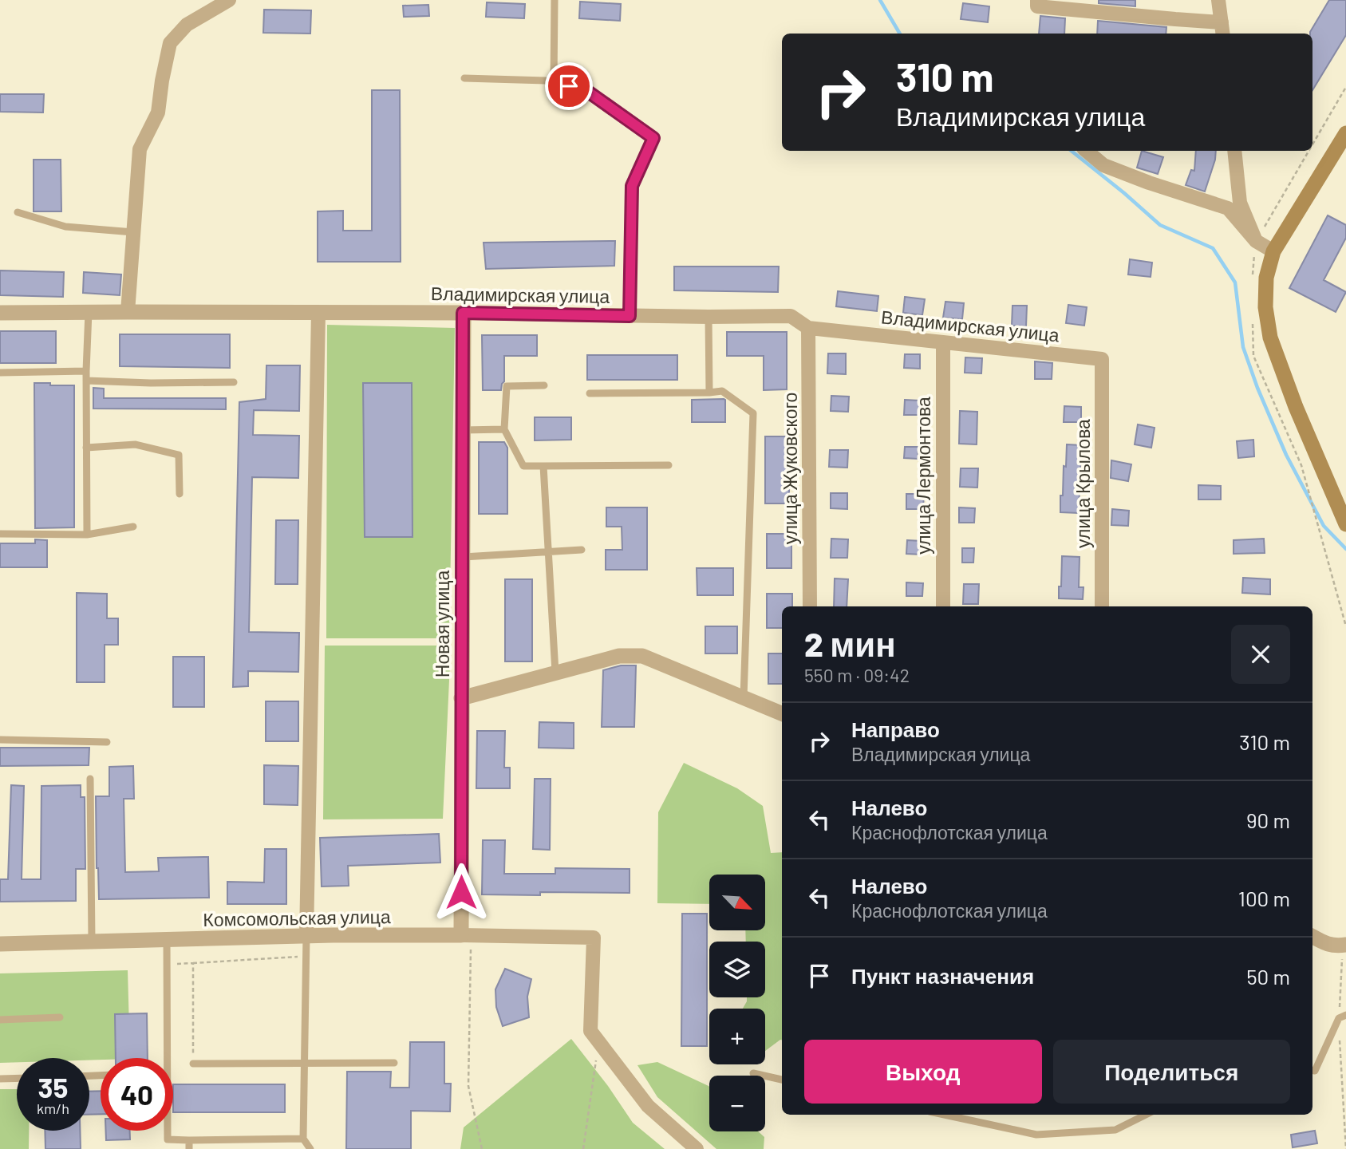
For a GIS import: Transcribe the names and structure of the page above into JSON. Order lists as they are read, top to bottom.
{
  "streets": {
    "street": [
      "Владимирская улица",
      "улица Жуковского",
      "улица Лермонтова",
      "улица Крылова",
      "Новая улица",
      "Комсомольская улица"
    ]
  },
  "crossings": [
    ["Владимирская улица", "улица Жуковского"],
    ["Владимирская улица", "улица Лермонтова"],
    ["Владимирская улица", "улица Крылова"],
    ["Владимирская улица", "Новая улица"],
    ["Новая улица", "Комсомольская улица"]
  ],
  "north": "bottom right",
  "page": {
    "turn": ["310 m", "Владимирская улица"],
    "heading": ["2 мин", "550 m · 09:42"],
    "list": [
      {
        "name": "Направо",
        "note": "Владимирская улица",
        "value": "310 m"
      },
      {
        "name": "Налево",
        "note": "Краснофлотская улица",
        "value": "90 m"
      },
      {
        "name": "Налево",
        "note": "Краснофлотская улица",
        "value": "100 m"
      },
      {
        "name": "Пункт назначения",
        "value": "50 m"
      }
    ],
    "map_buttons": ["+", "−"],
    "buttons": ["Выход", "Поделиться"],
    "speed": "35 km/h",
    "limit": "40"
  }
}
